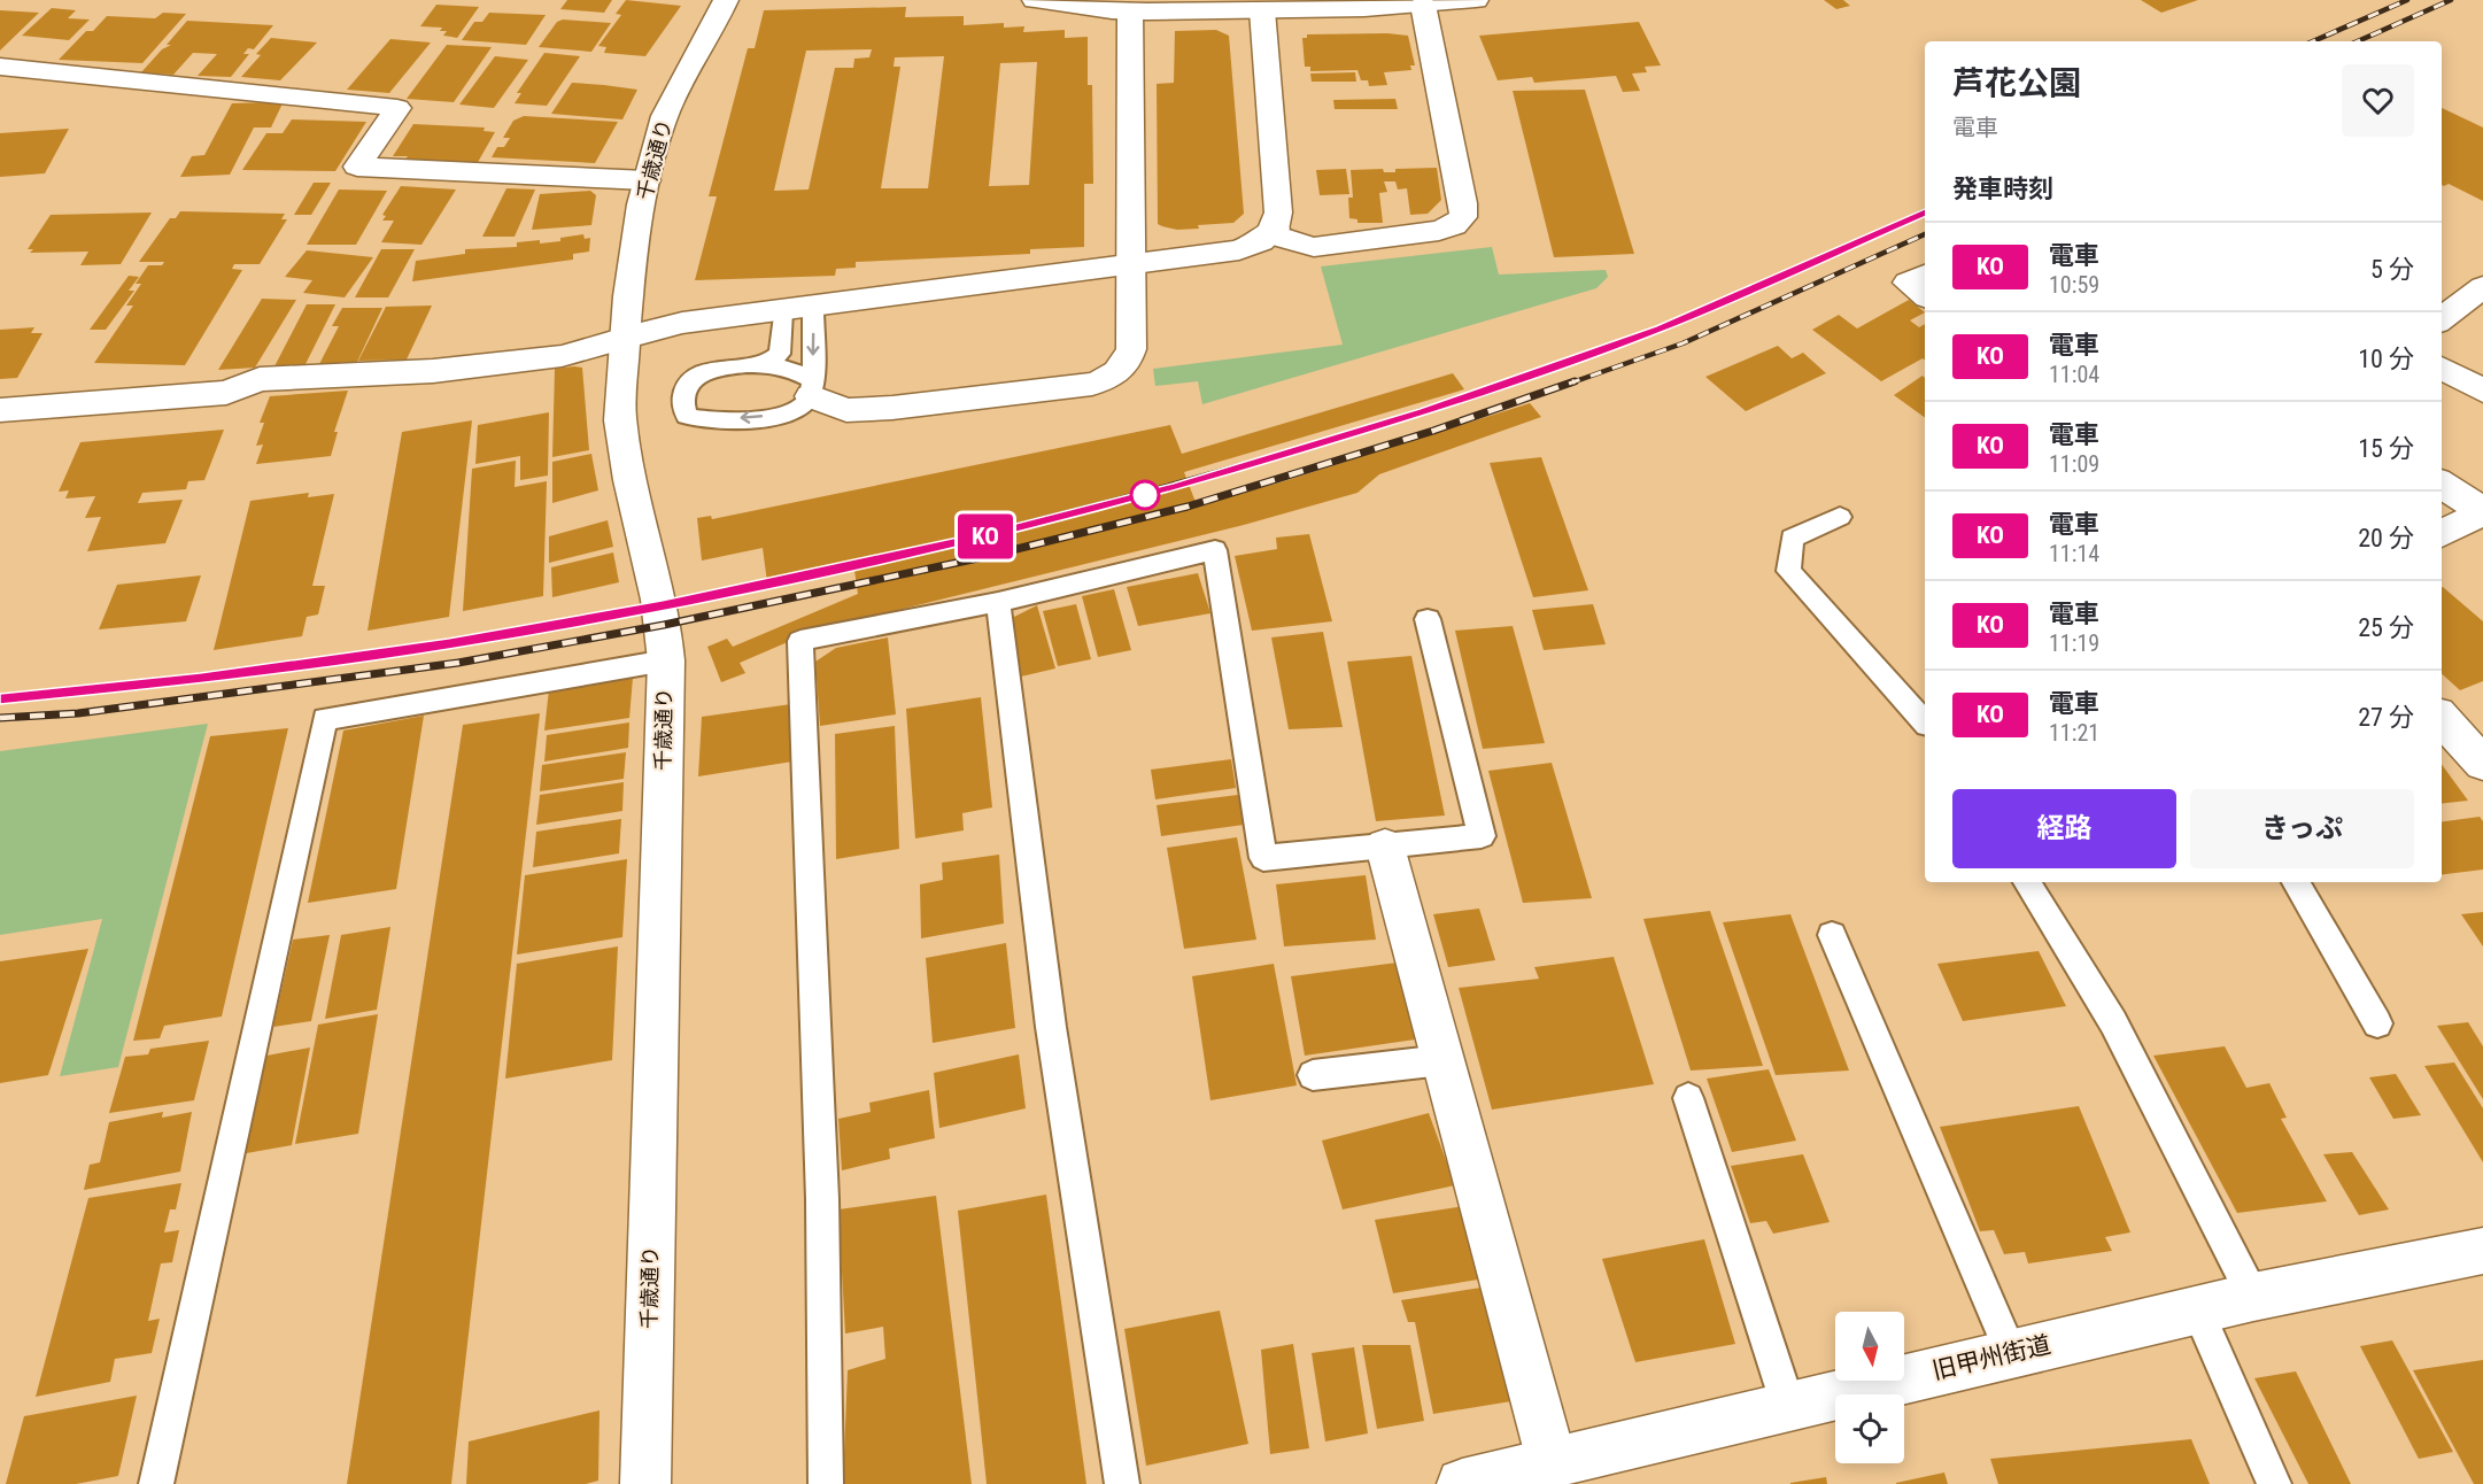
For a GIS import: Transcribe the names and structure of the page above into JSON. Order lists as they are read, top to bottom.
{
  "streets": {
    "street": ["千歳通り", "旧甲州街道"]
  },
  "north": "bottom",
  "page": {
    "on_map": "KO",
    "heading": [
      ["芦花公園", "電車"],
      "発車時刻"
    ],
    "list": [
      {
        "mark": "KO",
        "name": "電車",
        "note": "10:59",
        "value": "5 分"
      },
      {
        "mark": "KO",
        "name": "電車",
        "note": "11:04",
        "value": "10 分"
      },
      {
        "mark": "KO",
        "name": "電車",
        "note": "11:09",
        "value": "15 分"
      },
      {
        "mark": "KO",
        "name": "電車",
        "note": "11:14",
        "value": "20 分"
      },
      {
        "mark": "KO",
        "name": "電車",
        "note": "11:19",
        "value": "25 分"
      },
      {
        "mark": "KO",
        "name": "電車",
        "note": "11:21",
        "value": "27 分"
      }
    ],
    "buttons": ["経路", "きっぷ"]
  }
}
